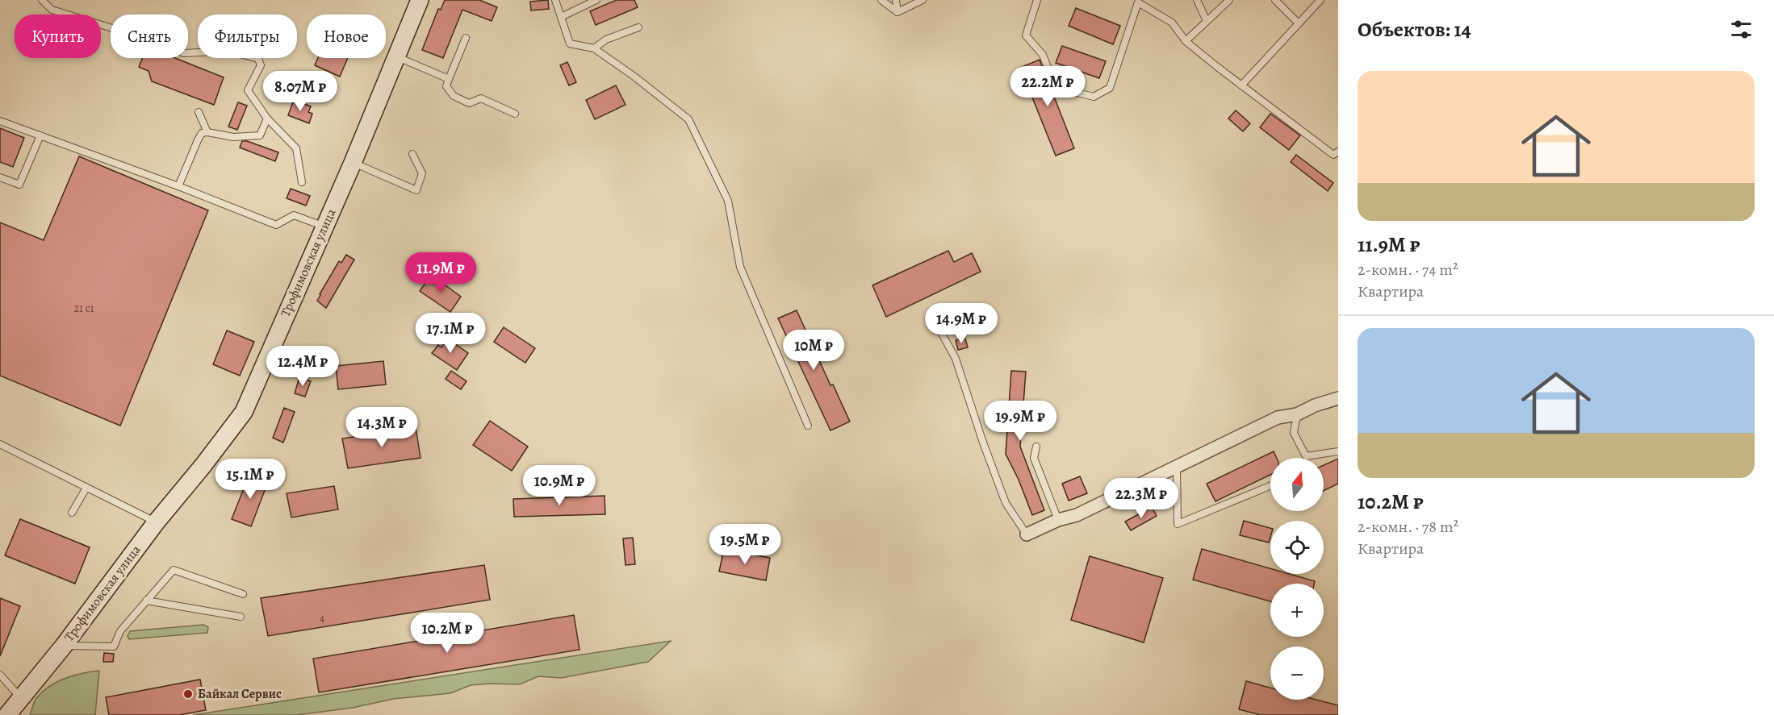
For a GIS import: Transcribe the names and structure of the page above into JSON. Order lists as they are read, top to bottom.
{
  "streets": {
    "street": ["Трофимовская улица"]
  },
  "places": ["Байкал Сервис"],
  "house_numbers": ["21 с1", "4"],
  "north": "top",
  "page": {
    "heading": "Объектов: 14",
    "chip": [
      "Купить",
      "Снять",
      "Фильтры",
      "Новое"
    ],
    "list": [
      {
        "name": "11.9M ₽",
        "note": "2-комн. · 74 m² · Квартира"
      },
      {
        "name": "10.2M ₽",
        "note": "2-комн. · 78 m² · Квартира"
      }
    ],
    "price": [
      "22.2M ₽",
      "8.07M ₽",
      "11.9M ₽",
      "14.9M ₽",
      "17.1M ₽",
      "10M ₽",
      "12.4M ₽",
      "19.9M ₽",
      "14.3M ₽",
      "15.1M ₽",
      "10.9M ₽",
      "22.3M ₽",
      "19.5M ₽",
      "10.2M ₽"
    ],
    "map_buttons": ["+", "−"]
  }
}
